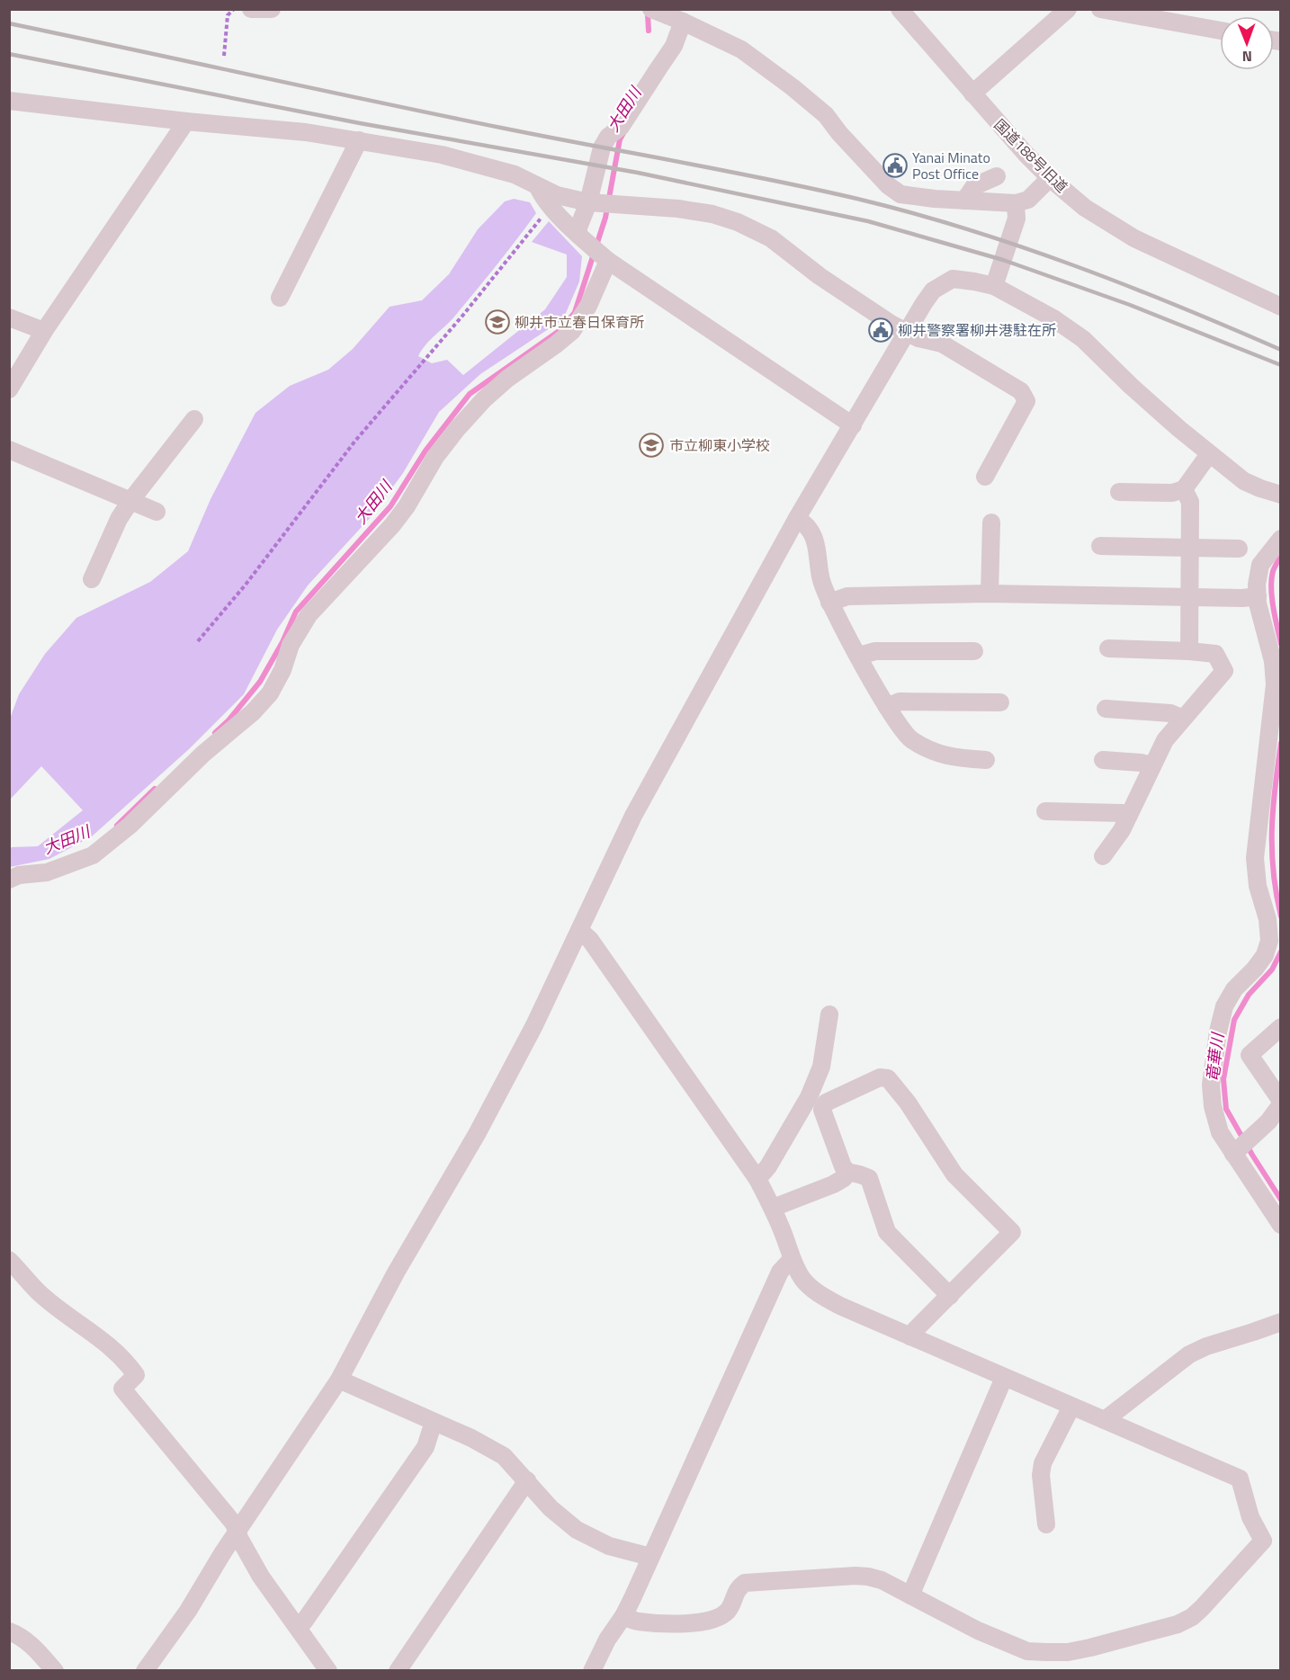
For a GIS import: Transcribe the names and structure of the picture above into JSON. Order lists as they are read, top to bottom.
{
  "streets": {
    "street": ["国道188号旧道"]
  },
  "water": ["大田川", "竜華川"],
  "places": {
    "public building": ["Yanai Minato Post Office", "柳井警察署柳井港駐在所"],
    "school or university": ["柳井市立春日保育所", "市立柳東小学校"]
  },
  "north": "bottom"
}
